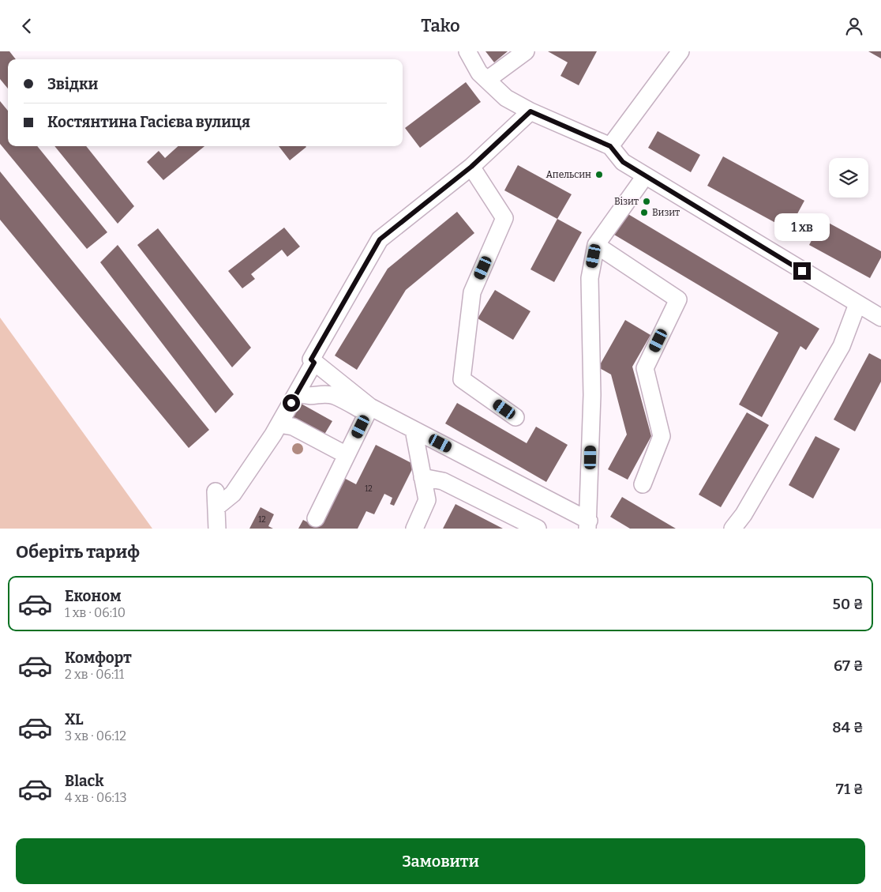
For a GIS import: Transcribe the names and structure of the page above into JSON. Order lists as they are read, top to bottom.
{
  "places": ["Апельсин", "Візит", "Визит"],
  "house_numbers": ["12", "12"],
  "page": {
    "header": "Tako",
    "banner": ["Звідки", "Костянтина Гасієва вулиця"],
    "bubble": "1 хв",
    "heading": "Оберіть тариф",
    "list": [
      {
        "name": "Економ",
        "note": "1 хв · 06:10",
        "value": "50 ₴"
      },
      {
        "name": "Комфорт",
        "note": "2 хв · 06:11",
        "value": "67 ₴"
      },
      {
        "name": "XL",
        "note": "3 хв · 06:12",
        "value": "84 ₴"
      },
      {
        "name": "Black",
        "note": "4 хв · 06:13",
        "value": "71 ₴"
      }
    ],
    "buttons": "Замовити"
  }
}
